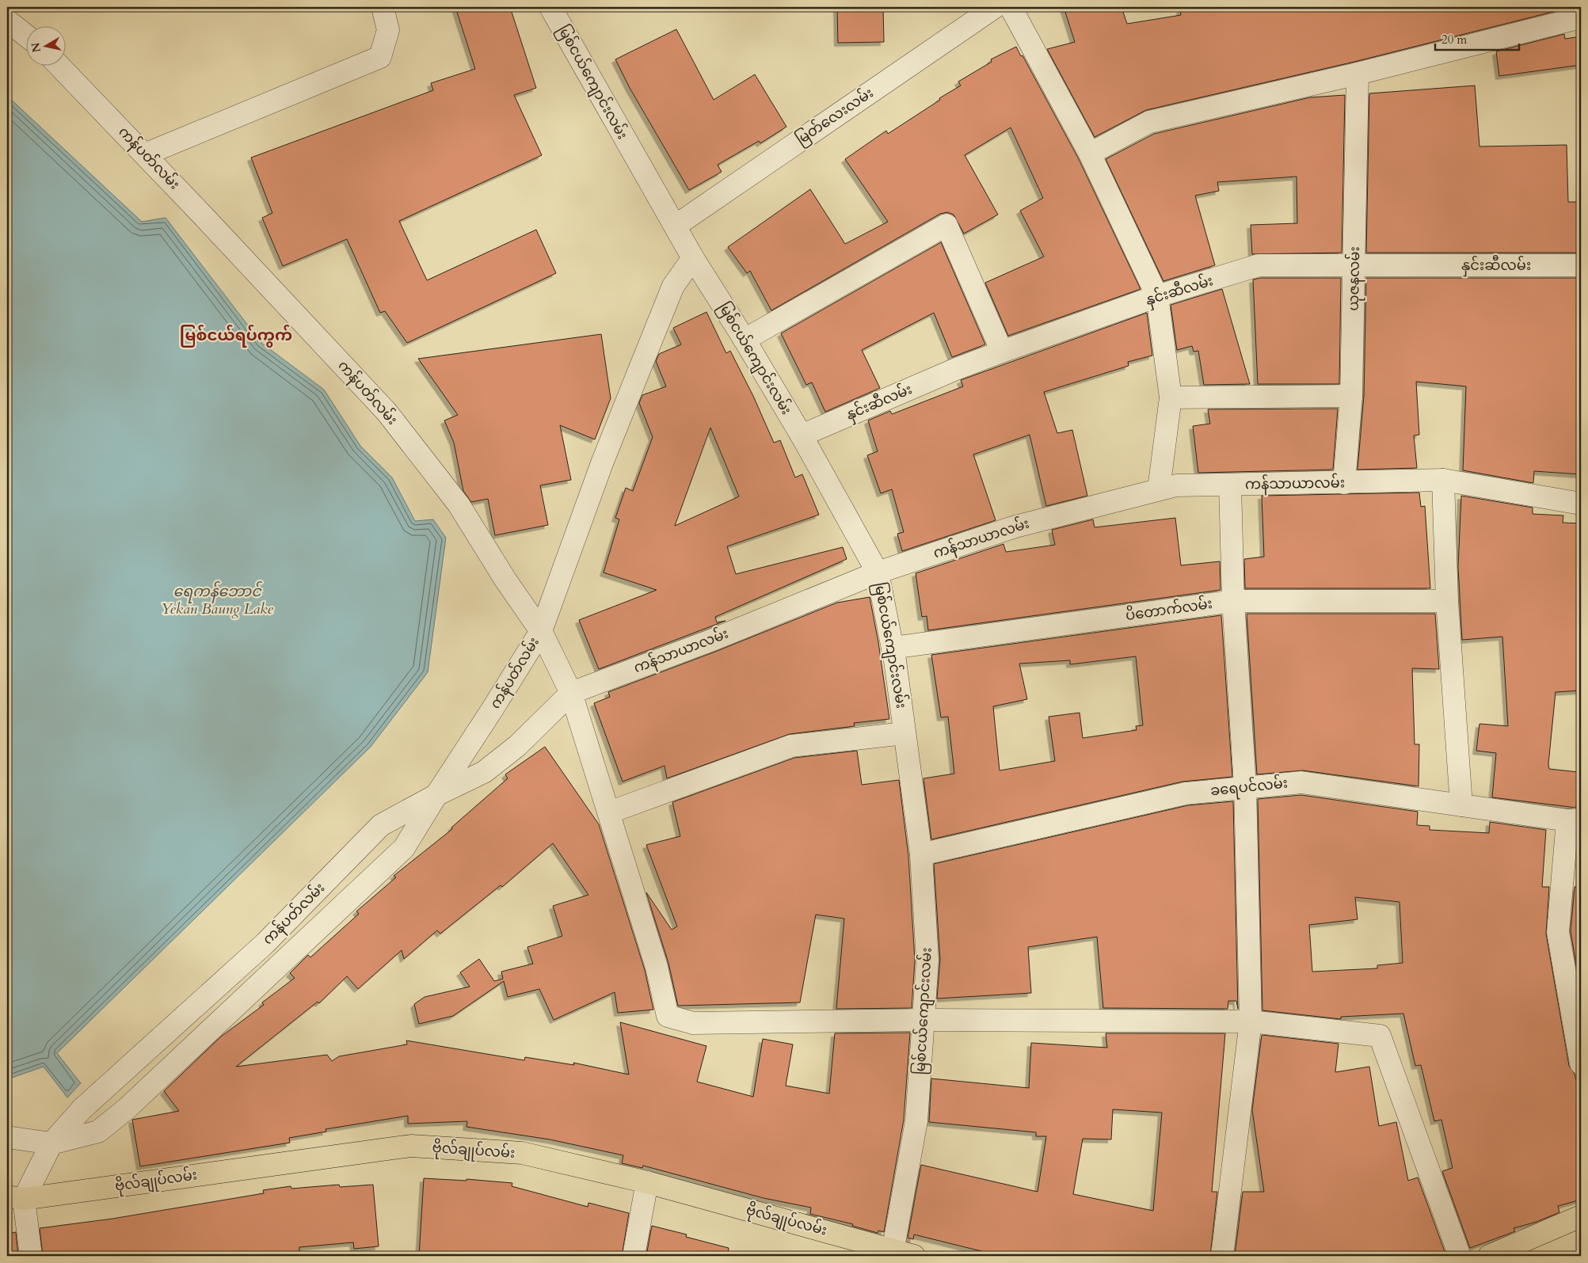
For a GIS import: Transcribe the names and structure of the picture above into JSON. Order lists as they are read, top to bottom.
{
  "streets": {
    "main road": ["ဗိုလ်ချုပ်လမ်း"],
    "street": [
      "မြစ်ငယ်ကျောင်းလမ်း",
      "မြတ်လေးလမ်း",
      "ကန်ပတ်လမ်း",
      "နှင်းဆီလမ်း",
      "ယုဇနလမ်း",
      "ကန်သာယာလမ်း",
      "ပိတောက်လမ်း",
      "ခရေပင်လမ်း"
    ]
  },
  "crossings": [
    ["မြစ်ငယ်ကျောင်းလမ်း", "မြတ်လေးလမ်း"],
    ["မြစ်ငယ်ကျောင်းလမ်း", "နှင်းဆီလမ်း"],
    ["မြစ်ငယ်ကျောင်းလမ်း", "ကန်သာယာလမ်း"],
    ["မြစ်ငယ်ကျောင်းလမ်း", "ပိတောက်လမ်း"],
    ["မြစ်ငယ်ကျောင်းလမ်း", "ခရေပင်လမ်း"],
    ["မြစ်ငယ်ကျောင်းလမ်း", "ဗိုလ်ချုပ်လမ်း"],
    ["ကန်ပတ်လမ်း", "ကန်သာယာလမ်း"],
    ["ကန်ပတ်လမ်း", "ဗိုလ်ချုပ်လမ်း"],
    ["နှင်းဆီလမ်း", "ယုဇနလမ်း"],
    ["ယုဇနလမ်း", "ကန်သာယာလမ်း"]
  ],
  "districts": ["မြစ်ငယ်ရပ်ကွက်"],
  "water": ["ရေကန်ဘောင် Yekan Baung Lake"],
  "scale_bar": "20 m",
  "north": "left"
}
